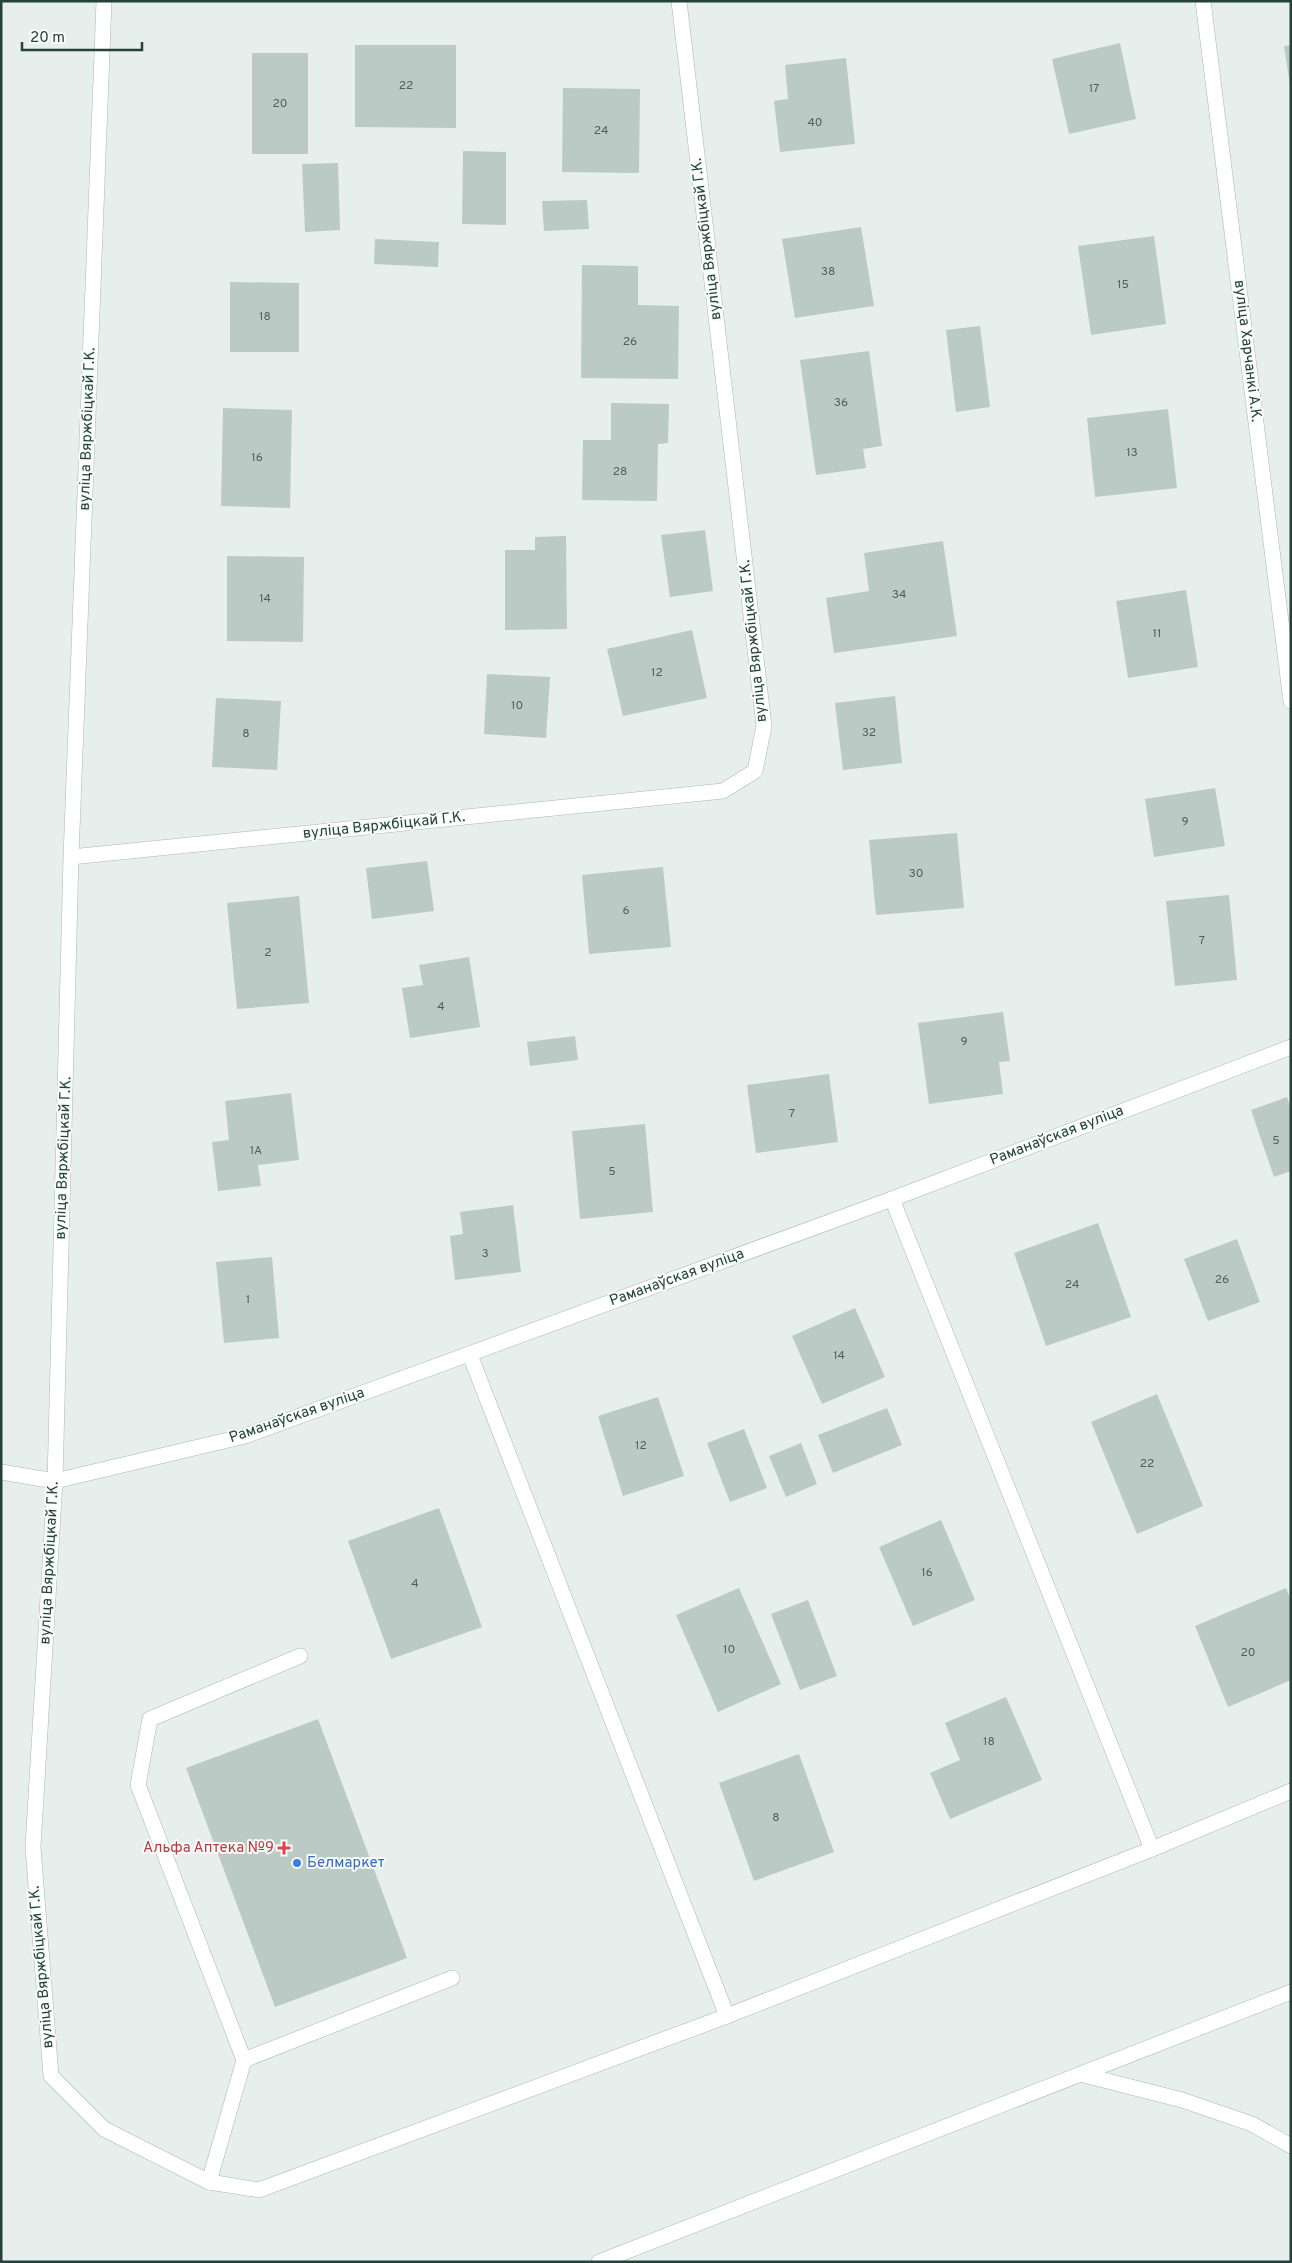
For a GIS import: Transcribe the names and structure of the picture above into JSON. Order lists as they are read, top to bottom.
{
  "streets": {
    "street": ["вуліца Вяржбіцкай Г.К.", "вуліца Харчанкі А.К.", "Раманаўская вуліца"]
  },
  "crossings": [
    ["вуліца Вяржбіцкай Г.К.", "Раманаўская вуліца"]
  ],
  "places": {
    "health": ["Альфа Аптека №9"],
    "other": ["Белмаркет"]
  },
  "house_numbers": [
    "22",
    "17",
    "20",
    "40",
    "24",
    "38",
    "15",
    "18",
    "26",
    "36",
    "13",
    "16",
    "28",
    "34",
    "14",
    "11",
    "12",
    "10",
    "32",
    "8",
    "9",
    "30",
    "6",
    "7",
    "2",
    "4",
    "9",
    "7",
    "5",
    "1А",
    "5",
    "3",
    "26",
    "24",
    "1",
    "14",
    "12",
    "22",
    "16",
    "4",
    "10",
    "20",
    "18",
    "8"
  ],
  "scale_bar": "20 m"
}
